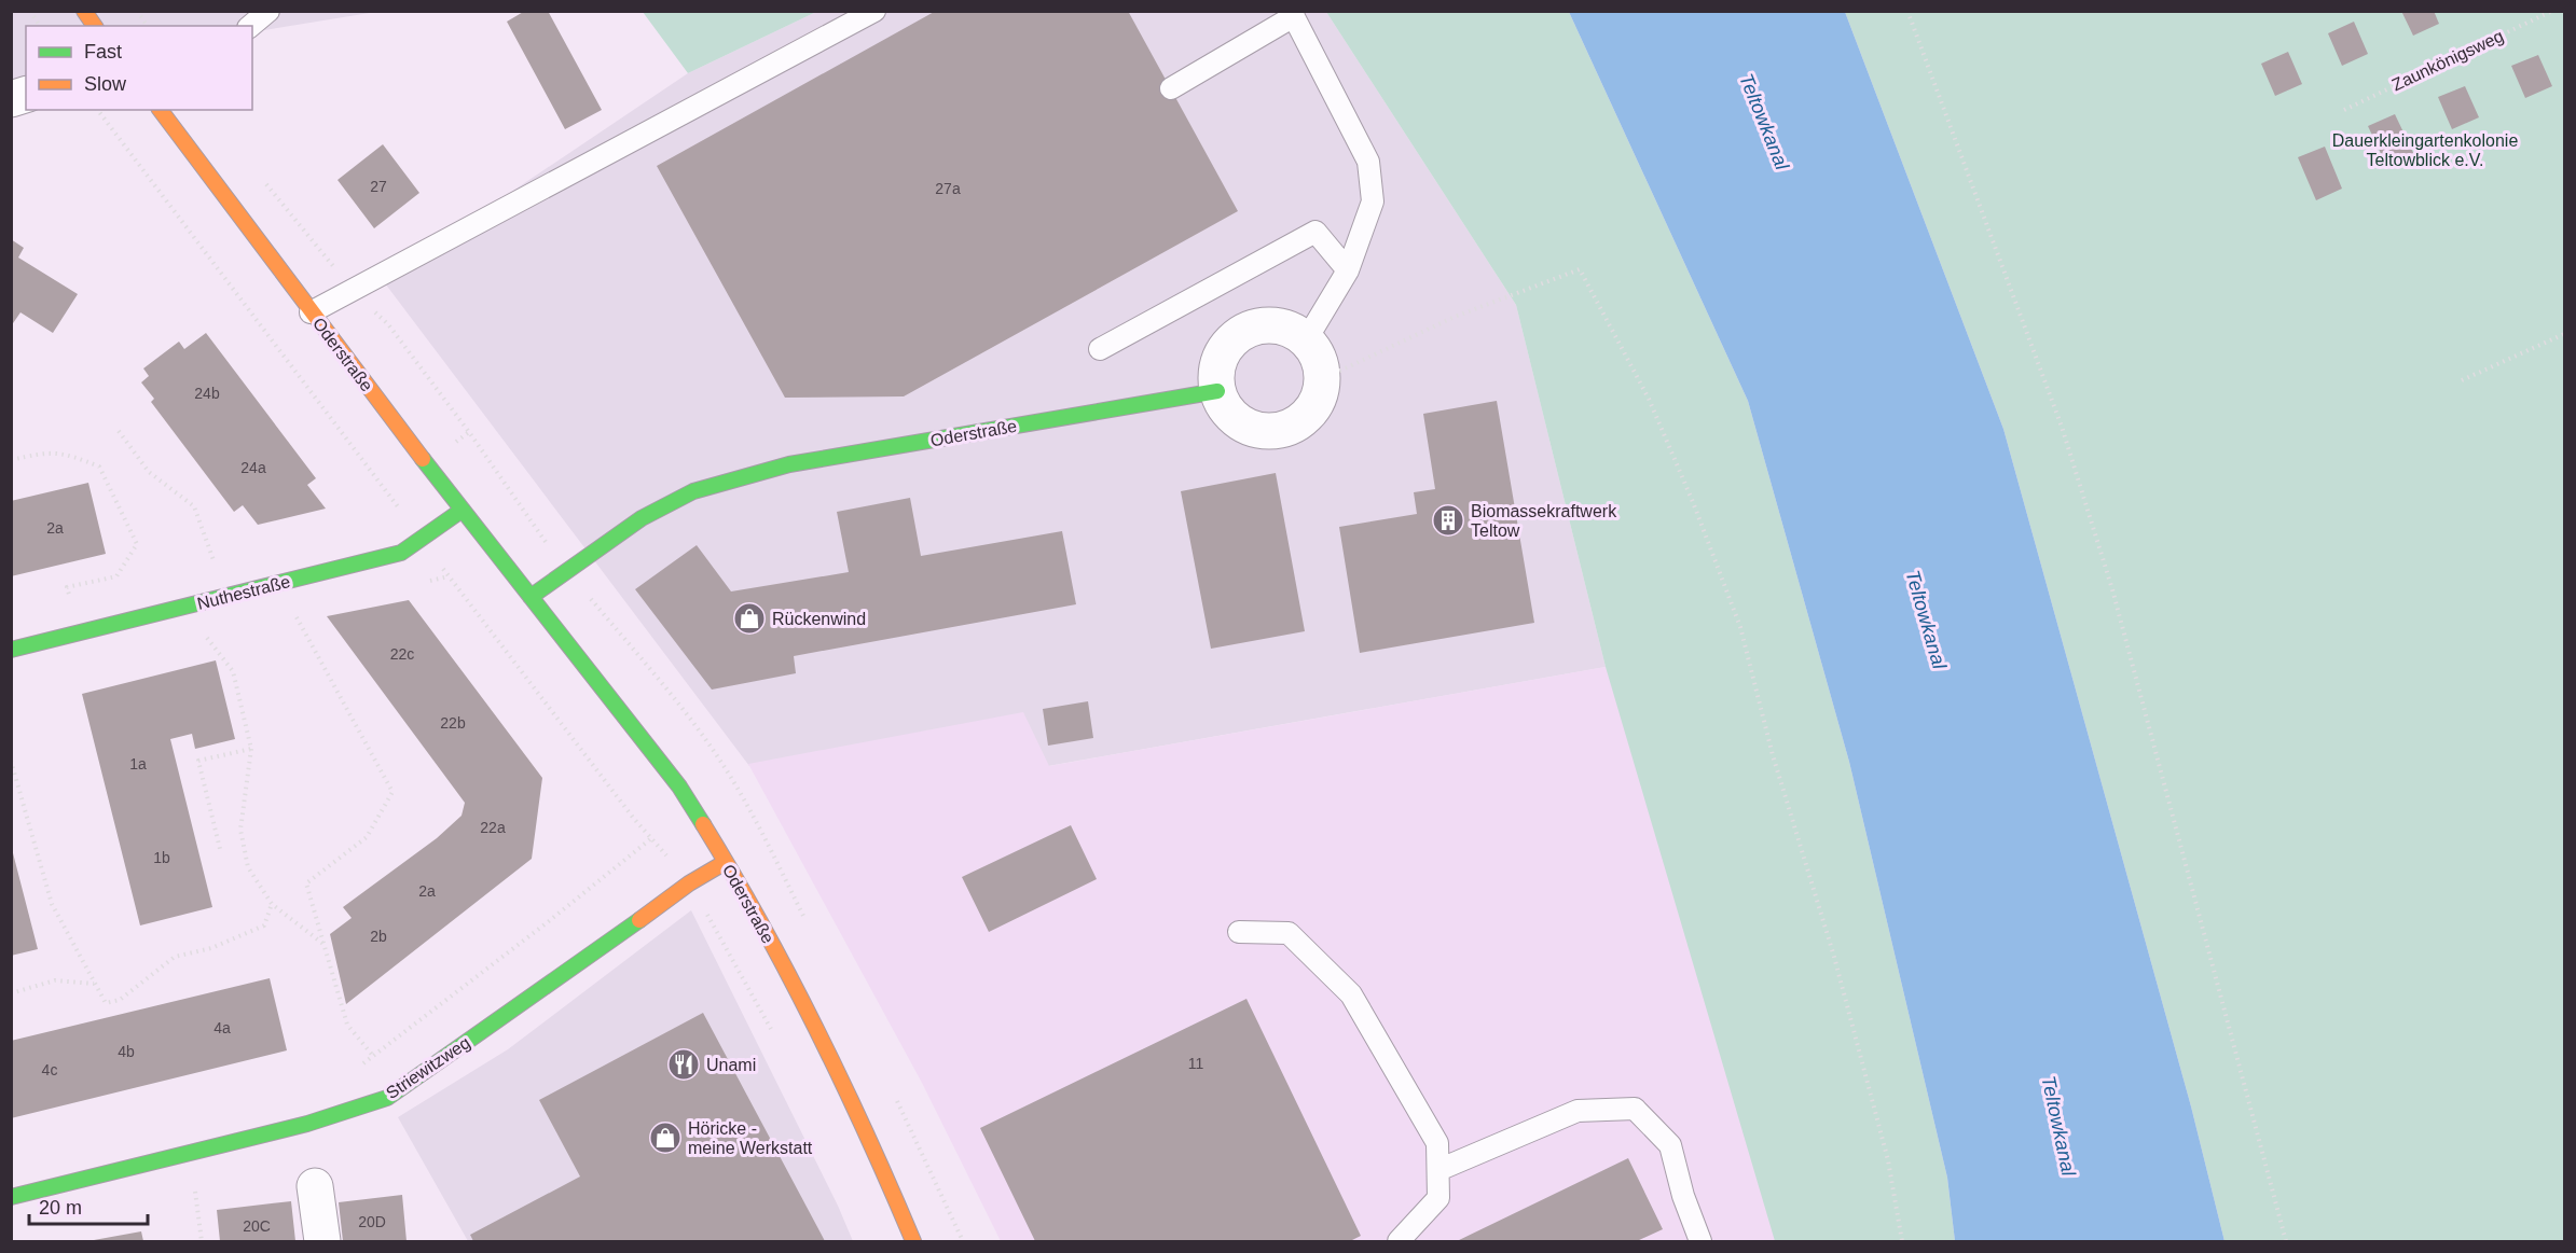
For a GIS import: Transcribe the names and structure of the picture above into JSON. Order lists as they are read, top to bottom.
{
  "streets": {
    "street": ["Oderstraße", "Nuthestraße", "Striewitzweg"],
    "path": ["Zaunkönigsweg"]
  },
  "crossings": [
    ["Oderstraße", "Nuthestraße"],
    ["Oderstraße", "Striewitzweg"]
  ],
  "water": ["Teltowkanal"],
  "parks": ["Dauerkleingartenkolonie Teltowblick e.V."],
  "places": {
    "building": ["Biomassekraftwerk Teltow"],
    "shop": ["Rückenwind", "Höricke - meine Werkstatt"],
    "restaurant": ["Unami"]
  },
  "house_numbers": [
    "27",
    "27a",
    "24b",
    "24a",
    "2a",
    "22c",
    "22b",
    "1a",
    "22a",
    "1b",
    "2a",
    "2b",
    "4a",
    "4b",
    "11",
    "4c",
    "20D",
    "20C"
  ],
  "legend": ["Fast", "Slow"],
  "scale_bar": "20 m"
}
